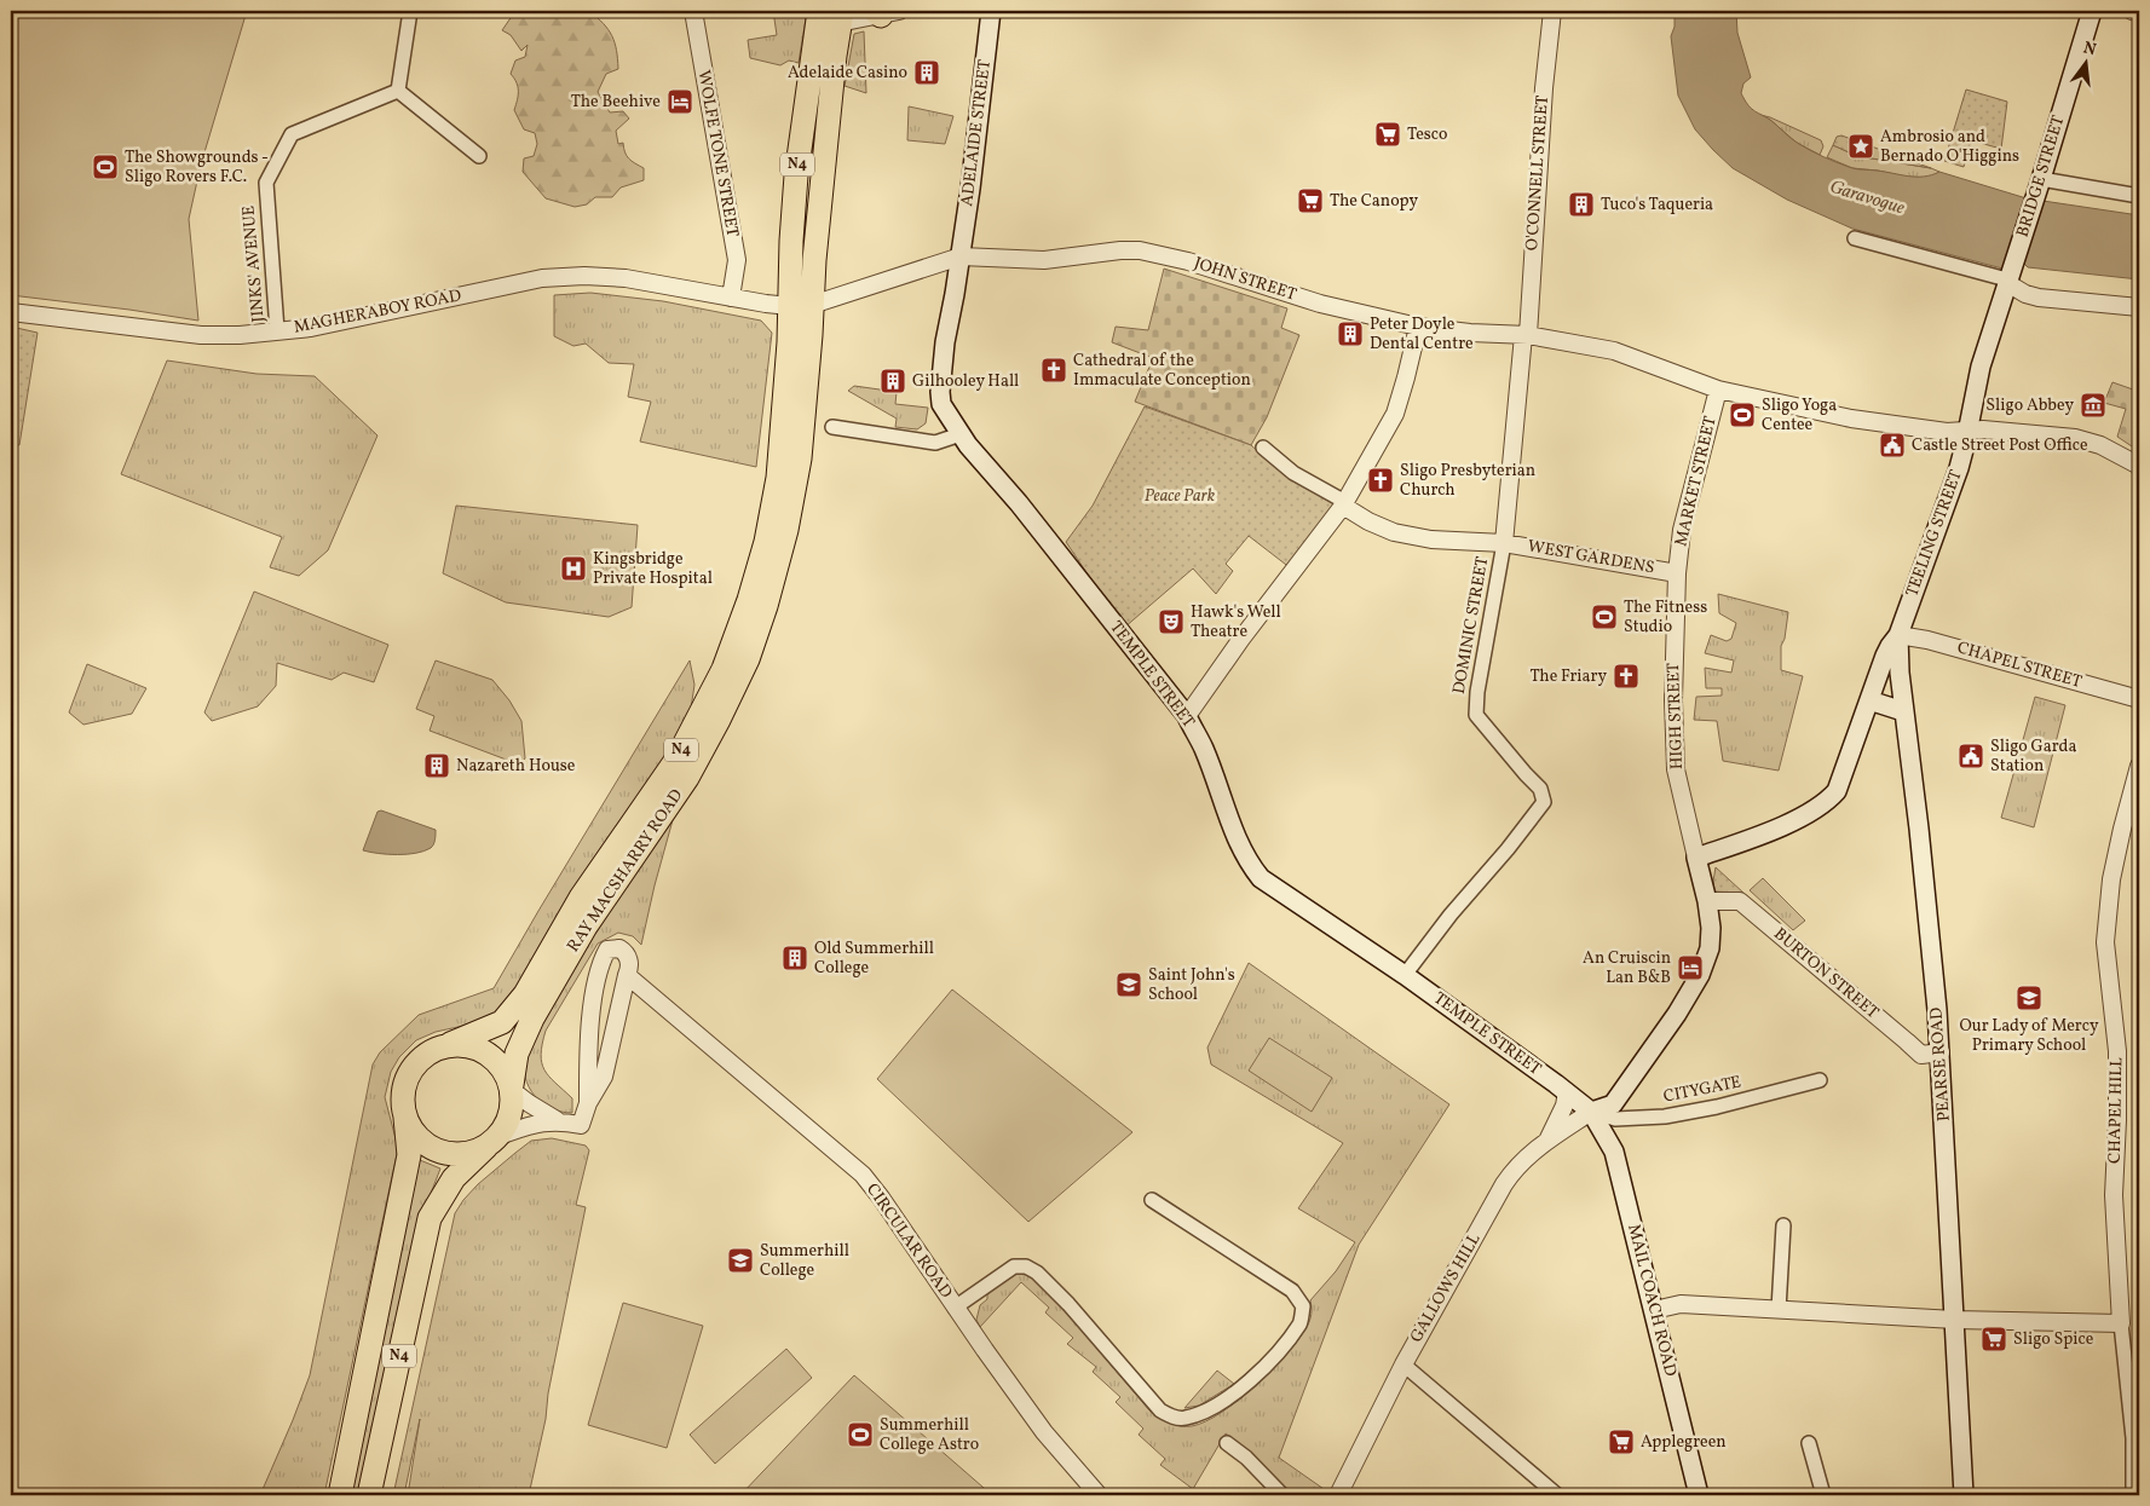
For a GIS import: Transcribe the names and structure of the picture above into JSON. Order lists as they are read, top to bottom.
{
  "streets": {
    "highway": ["N4", "RAY MACSHARRY ROAD"],
    "main road": [
      "ADELAIDE STREET",
      "BRIDGE STREET",
      "TEELING STREET",
      "TEMPLE STREET",
      "PEARSE ROAD",
      "MAIL COACH ROAD"
    ],
    "street": [
      "WOLFE TONE STREET",
      "O'CONNELL STREET",
      "JINKS' AVENUE",
      "JOHN STREET",
      "MAGHERABOY ROAD",
      "MARKET STREET",
      "WEST GARDENS",
      "DOMINIC STREET",
      "CHAPEL STREET",
      "HIGH STREET",
      "BURTON STREET",
      "CITYGATE",
      "CHAPEL HILL",
      "CIRCULAR ROAD",
      "GALLOWS HILL"
    ]
  },
  "crossings": [
    ["ADELAIDE STREET", "JOHN STREET"],
    ["ADELAIDE STREET", "TEMPLE STREET"],
    ["WOLFE TONE STREET", "MAGHERABOY ROAD"],
    ["N4", "MAGHERABOY ROAD"],
    ["N4", "RAY MACSHARRY ROAD"],
    ["O'CONNELL STREET", "JOHN STREET"],
    ["O'CONNELL STREET", "WEST GARDENS"],
    ["O'CONNELL STREET", "DOMINIC STREET"],
    ["BRIDGE STREET", "JOHN STREET"],
    ["BRIDGE STREET", "TEELING STREET"],
    ["JINKS' AVENUE", "MAGHERABOY ROAD"],
    ["JOHN STREET", "MARKET STREET"],
    ["JOHN STREET", "TEELING STREET"],
    ["JOHN STREET", "TEMPLE STREET"],
    ["MAGHERABOY ROAD", "RAY MACSHARRY ROAD"],
    ["MARKET STREET", "WEST GARDENS"],
    ["MARKET STREET", "HIGH STREET"],
    ["TEELING STREET", "CHAPEL STREET"],
    ["TEELING STREET", "PEARSE ROAD"],
    ["WEST GARDENS", "DOMINIC STREET"],
    ["WEST GARDENS", "HIGH STREET"],
    ["DOMINIC STREET", "TEMPLE STREET"],
    ["CHAPEL STREET", "PEARSE ROAD"],
    ["TEMPLE STREET", "CITYGATE"],
    ["TEMPLE STREET", "GALLOWS HILL"],
    ["TEMPLE STREET", "MAIL COACH ROAD"],
    ["BURTON STREET", "PEARSE ROAD"],
    ["CITYGATE", "GALLOWS HILL"],
    ["CITYGATE", "MAIL COACH ROAD"],
    ["GALLOWS HILL", "MAIL COACH ROAD"]
  ],
  "water": ["Garavogue"],
  "parks": ["Peace Park"],
  "places": {
    "building": [
      "Adelaide Casino",
      "Tuco's Taqueria",
      "Peter Doyle Dental Centre",
      "Gilhooley Hall",
      "Nazareth House",
      "Old Summerhill College"
    ],
    "hotel": ["The Beehive", "An Cruiscin Lan B&B"],
    "supermarket": [
      "Tesco",
      "The Canopy",
      "Sligo Spice",
      "Applegreen"
    ],
    "place": ["Ambrosio and Bernado O'Higgins"],
    "sports": [
      "The Showgrounds - Sligo Rovers F.C.",
      "Sligo Yoga Centee",
      "The Fitness Studio",
      "Summerhill College Astro"
    ],
    "church": ["Cathedral of the Immaculate Conception", "Sligo Presbyterian Church", "The Friary"],
    "museum": ["Sligo Abbey"],
    "public building": ["Castle Street Post Office", "Sligo Garda Station"],
    "hospital": ["Kingsbridge Private Hospital"],
    "theatre": ["Hawk's Well Theatre"],
    "school or university": ["Saint John's School", "Our Lady of Mercy Primary School", "Summerhill College"]
  },
  "north": "top"
}
